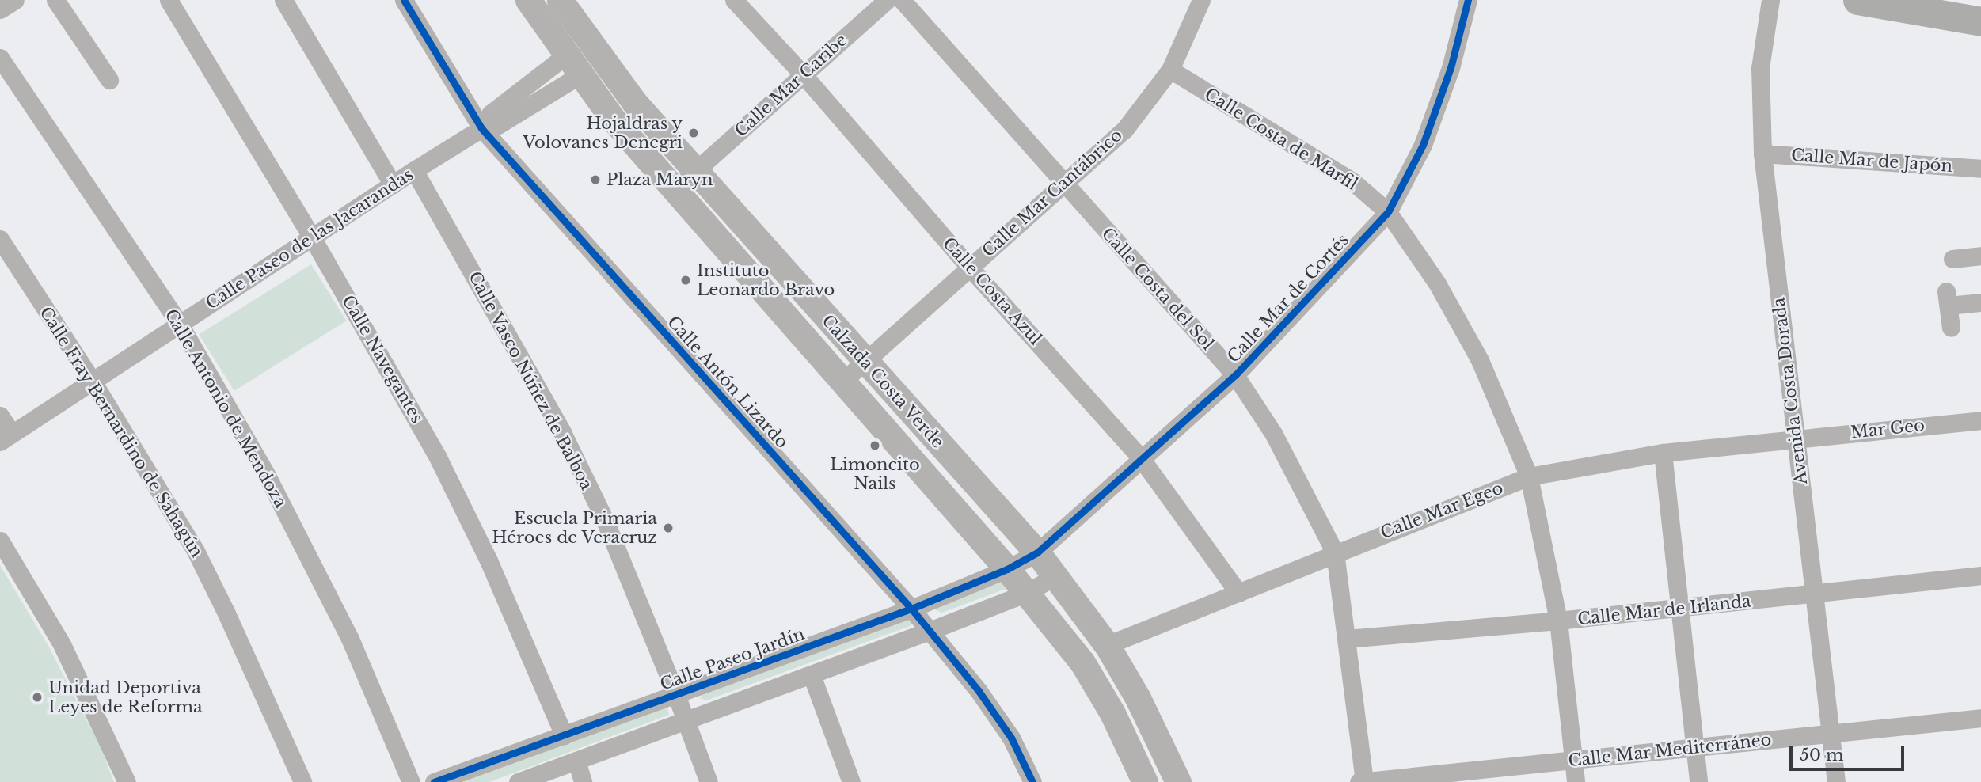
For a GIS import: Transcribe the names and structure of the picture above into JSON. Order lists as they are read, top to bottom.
{
  "streets": {
    "main road": ["Calzada Costa Verde"],
    "street": [
      "Calle Mar Caribe",
      "Calle Costa de Marfil",
      "Calle Mar de Japón",
      "Calle Mar Cantábrico",
      "Calle Paseo de las Jacarandas",
      "Calle Costa del Sol",
      "Calle Costa Azul",
      "Calle Mar de Cortés",
      "Calle Navegantes",
      "Calle Vasco Núñez de Balboa",
      "Calle Antón Lizardo",
      "Avenida Costa Dorada",
      "Calle Antonio de Mendoza",
      "Mar Geo",
      "Calle Fray Bernardino de Sahagún",
      "Calle Mar Egeo",
      "Calle Mar de Irlanda",
      "Calle Paseo Jardín",
      "Calle Mar Mediterráneo"
    ]
  },
  "crossings": [
    ["Calle Mar Caribe", "Calle Costa Azul"],
    ["Calle Mar Caribe", "Calzada Costa Verde"],
    ["Calle Costa de Marfil", "Calle Mar Cantábrico"],
    ["Calle Costa de Marfil", "Calle Mar de Cortés"],
    ["Calle Costa de Marfil", "Calle Mar Egeo"],
    ["Calle Costa de Marfil", "Calle Mar de Irlanda"],
    ["Calle Costa de Marfil", "Calle Mar Mediterráneo"],
    ["Calle Mar de Japón", "Avenida Costa Dorada"],
    ["Calle Mar Cantábrico", "Calle Costa del Sol"],
    ["Calle Mar Cantábrico", "Calle Costa Azul"],
    ["Calle Mar Cantábrico", "Calzada Costa Verde"],
    ["Calle Paseo de las Jacarandas", "Calle Navegantes"],
    ["Calle Paseo de las Jacarandas", "Calle Vasco Núñez de Balboa"],
    ["Calle Paseo de las Jacarandas", "Calzada Costa Verde"],
    ["Calle Paseo de las Jacarandas", "Calle Antón Lizardo"],
    ["Calle Paseo de las Jacarandas", "Calle Antonio de Mendoza"],
    ["Calle Paseo de las Jacarandas", "Calle Fray Bernardino de Sahagún"],
    ["Calle Costa del Sol", "Calle Mar de Cortés"],
    ["Calle Costa del Sol", "Calle Mar Egeo"],
    ["Calle Costa del Sol", "Calle Mar de Irlanda"],
    ["Calle Costa del Sol", "Calle Mar Mediterráneo"],
    ["Calle Costa Azul", "Calle Mar de Cortés"],
    ["Calle Costa Azul", "Calle Mar Egeo"],
    ["Calle Mar de Cortés", "Calzada Costa Verde"],
    ["Calle Mar de Cortés", "Calle Paseo Jardín"],
    ["Calle Navegantes", "Calle Paseo Jardín"],
    ["Calle Vasco Núñez de Balboa", "Calle Paseo Jardín"],
    ["Calzada Costa Verde", "Calle Mar Egeo"],
    ["Calzada Costa Verde", "Calle Paseo Jardín"],
    ["Calle Antón Lizardo", "Calle Paseo Jardín"],
    ["Avenida Costa Dorada", "Mar Geo"],
    ["Avenida Costa Dorada", "Calle Mar Egeo"],
    ["Avenida Costa Dorada", "Calle Mar de Irlanda"],
    ["Avenida Costa Dorada", "Calle Mar Mediterráneo"],
    ["Mar Geo", "Calle Mar Egeo"]
  ],
  "places": [
    "Hojaldras y Volovanes Denegri",
    "Plaza Maryn",
    "Instituto Leonardo Bravo",
    "Limoncito Nails",
    "Escuela Primaria Héroes de Veracruz",
    "Unidad Deportiva Leyes de Reforma"
  ],
  "scale_bar": "50 m"
}
